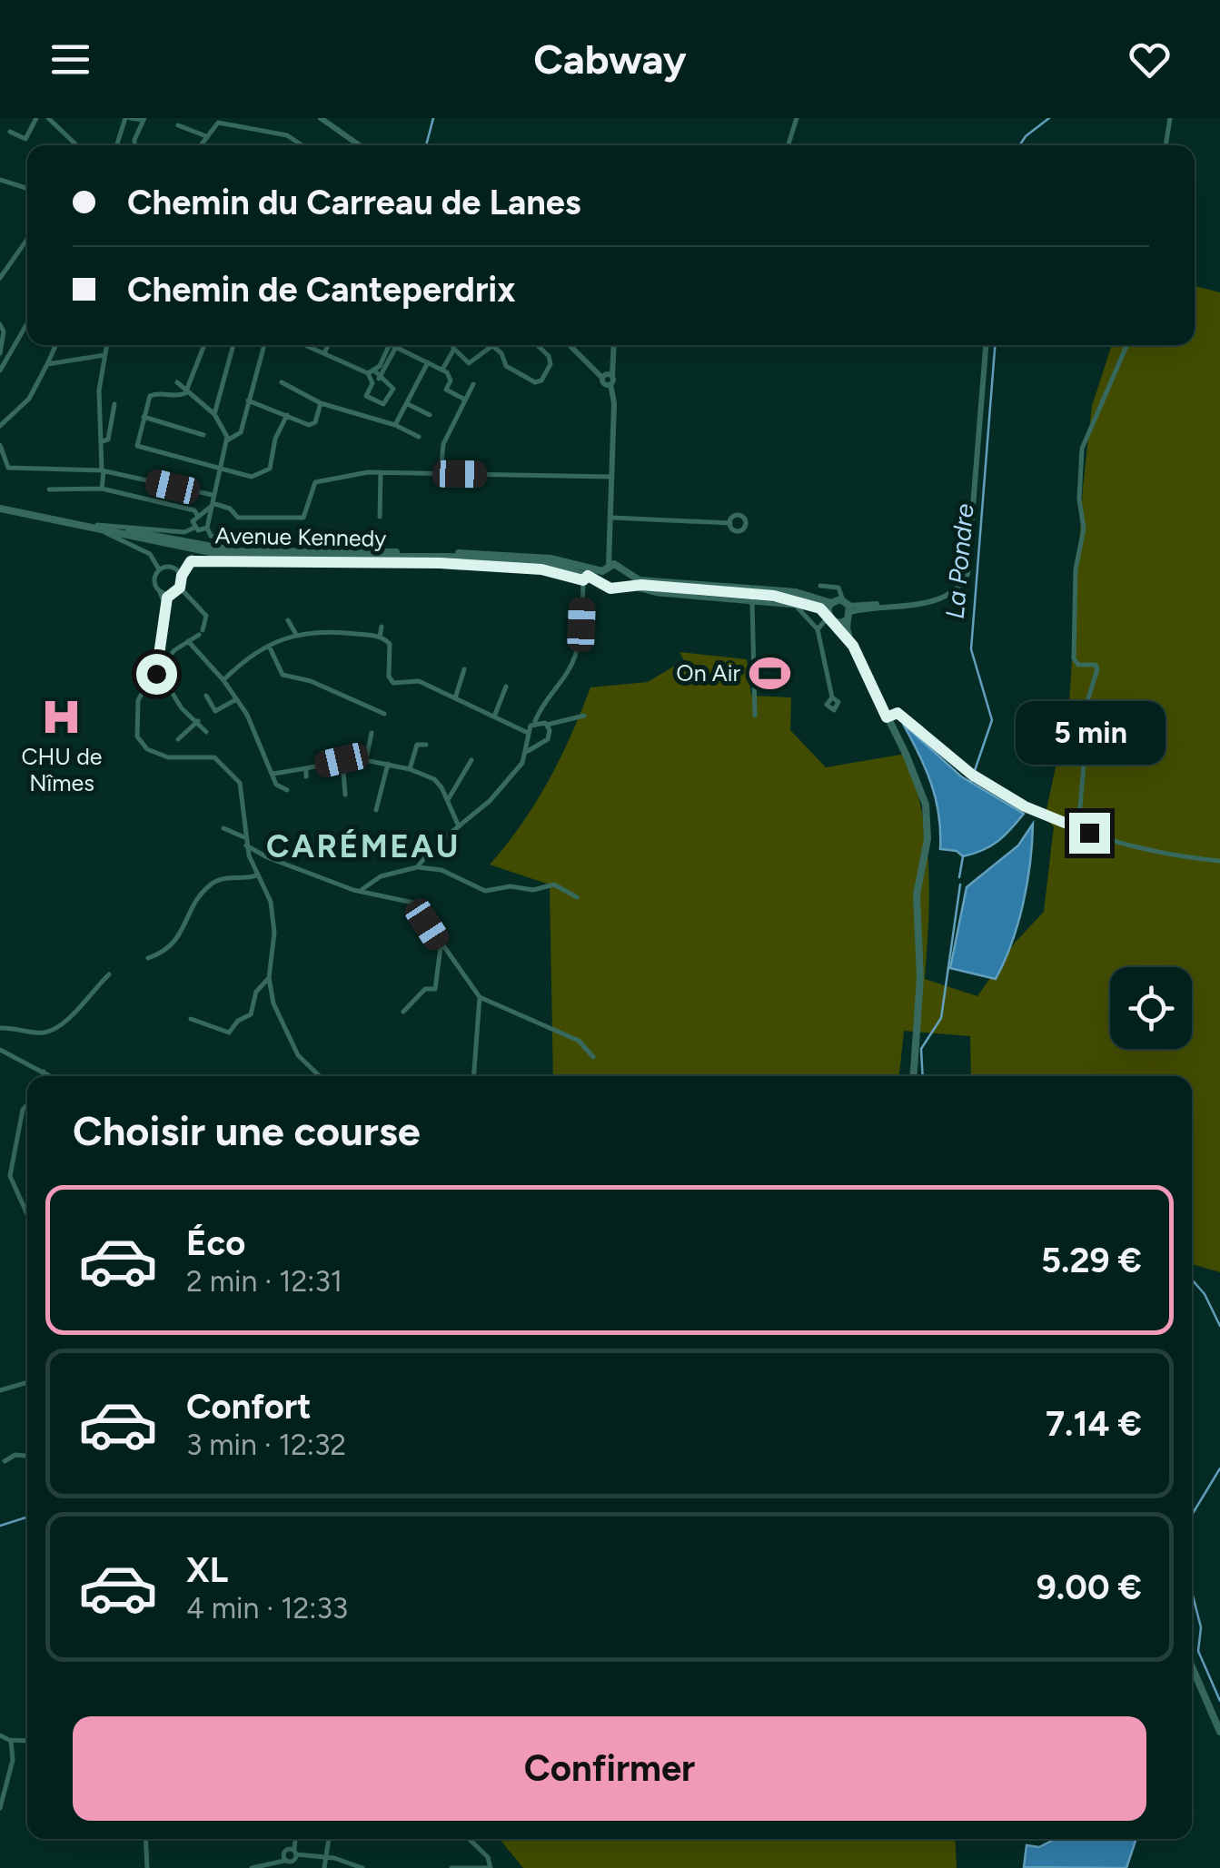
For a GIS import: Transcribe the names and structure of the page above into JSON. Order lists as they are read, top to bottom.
{
  "streets": {
    "main road": ["Avenue Kennedy"]
  },
  "districts": ["CARÉMEAU"],
  "water": ["La Pondre"],
  "places": {
    "sports": ["On Air"],
    "hospital": ["CHU de Nîmes"]
  },
  "page": {
    "header": "Cabway",
    "banner": ["Chemin du Carreau de Lanes", "Chemin de Canteperdrix"],
    "bubble": "5 min",
    "heading": "Choisir une course",
    "list": [
      {
        "name": "Éco",
        "note": "2 min · 12:31",
        "value": "5.29 €"
      },
      {
        "name": "Confort",
        "note": "3 min · 12:32",
        "value": "7.14 €"
      },
      {
        "name": "XL",
        "note": "4 min · 12:33",
        "value": "9.00 €"
      }
    ],
    "buttons": "Confirmer"
  }
}
